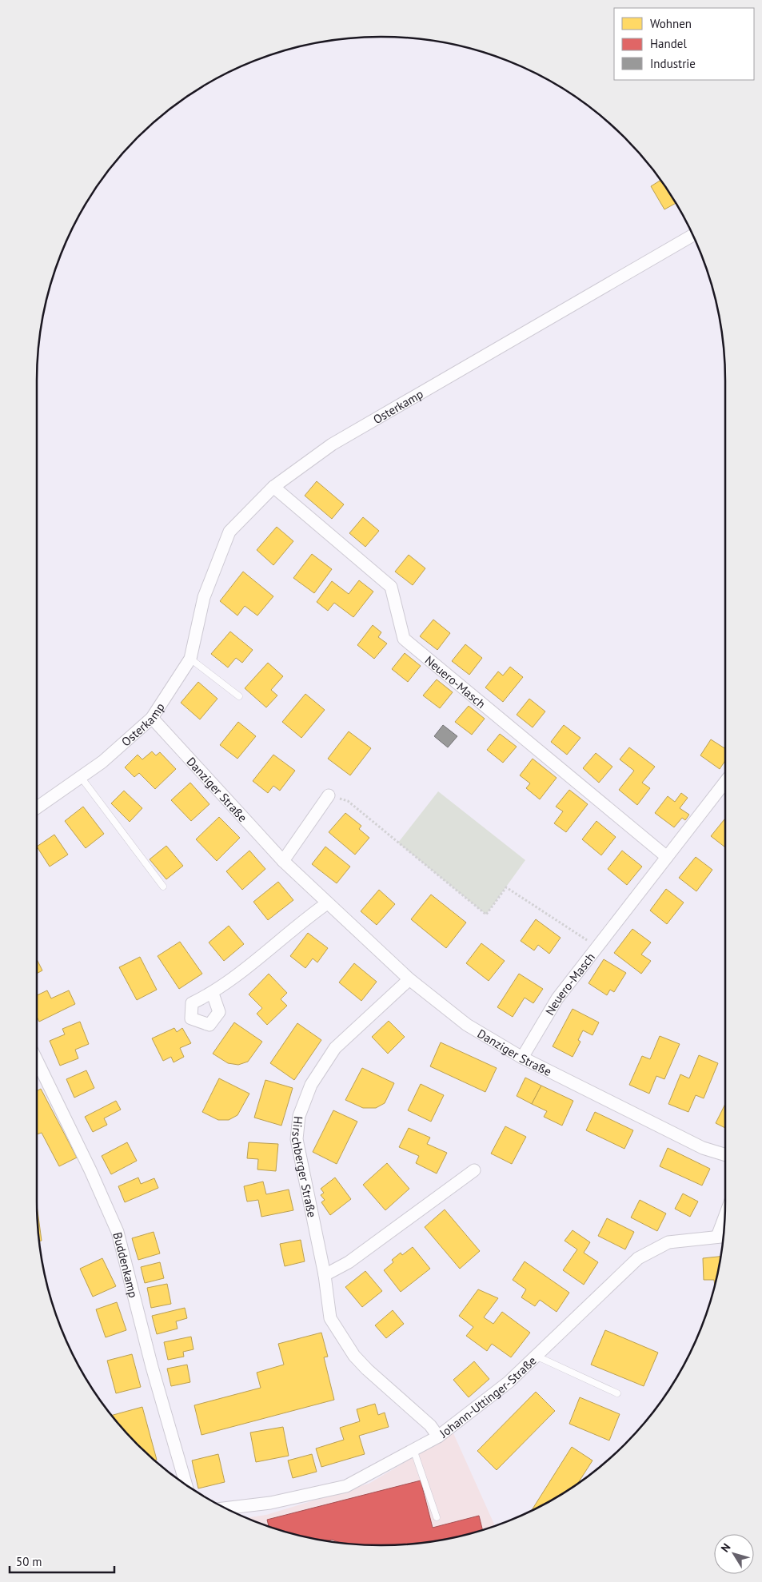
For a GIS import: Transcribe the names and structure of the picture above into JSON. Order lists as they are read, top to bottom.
{
  "streets": {
    "street": [
      "Osterkamp",
      "Neuero-Masch",
      "Danziger Straße",
      "Hirschberger Straße",
      "Buddenkamp",
      "Johann-Uttinger-Straße"
    ]
  },
  "crossings": [
    ["Osterkamp", "Neuero-Masch"],
    ["Osterkamp", "Danziger Straße"],
    ["Neuero-Masch", "Danziger Straße"],
    ["Danziger Straße", "Hirschberger Straße"],
    ["Hirschberger Straße", "Johann-Uttinger-Straße"]
  ],
  "legend": ["Wohnen", "Handel", "Industrie"],
  "scale_bar": "50 m",
  "north": "top left"
}
